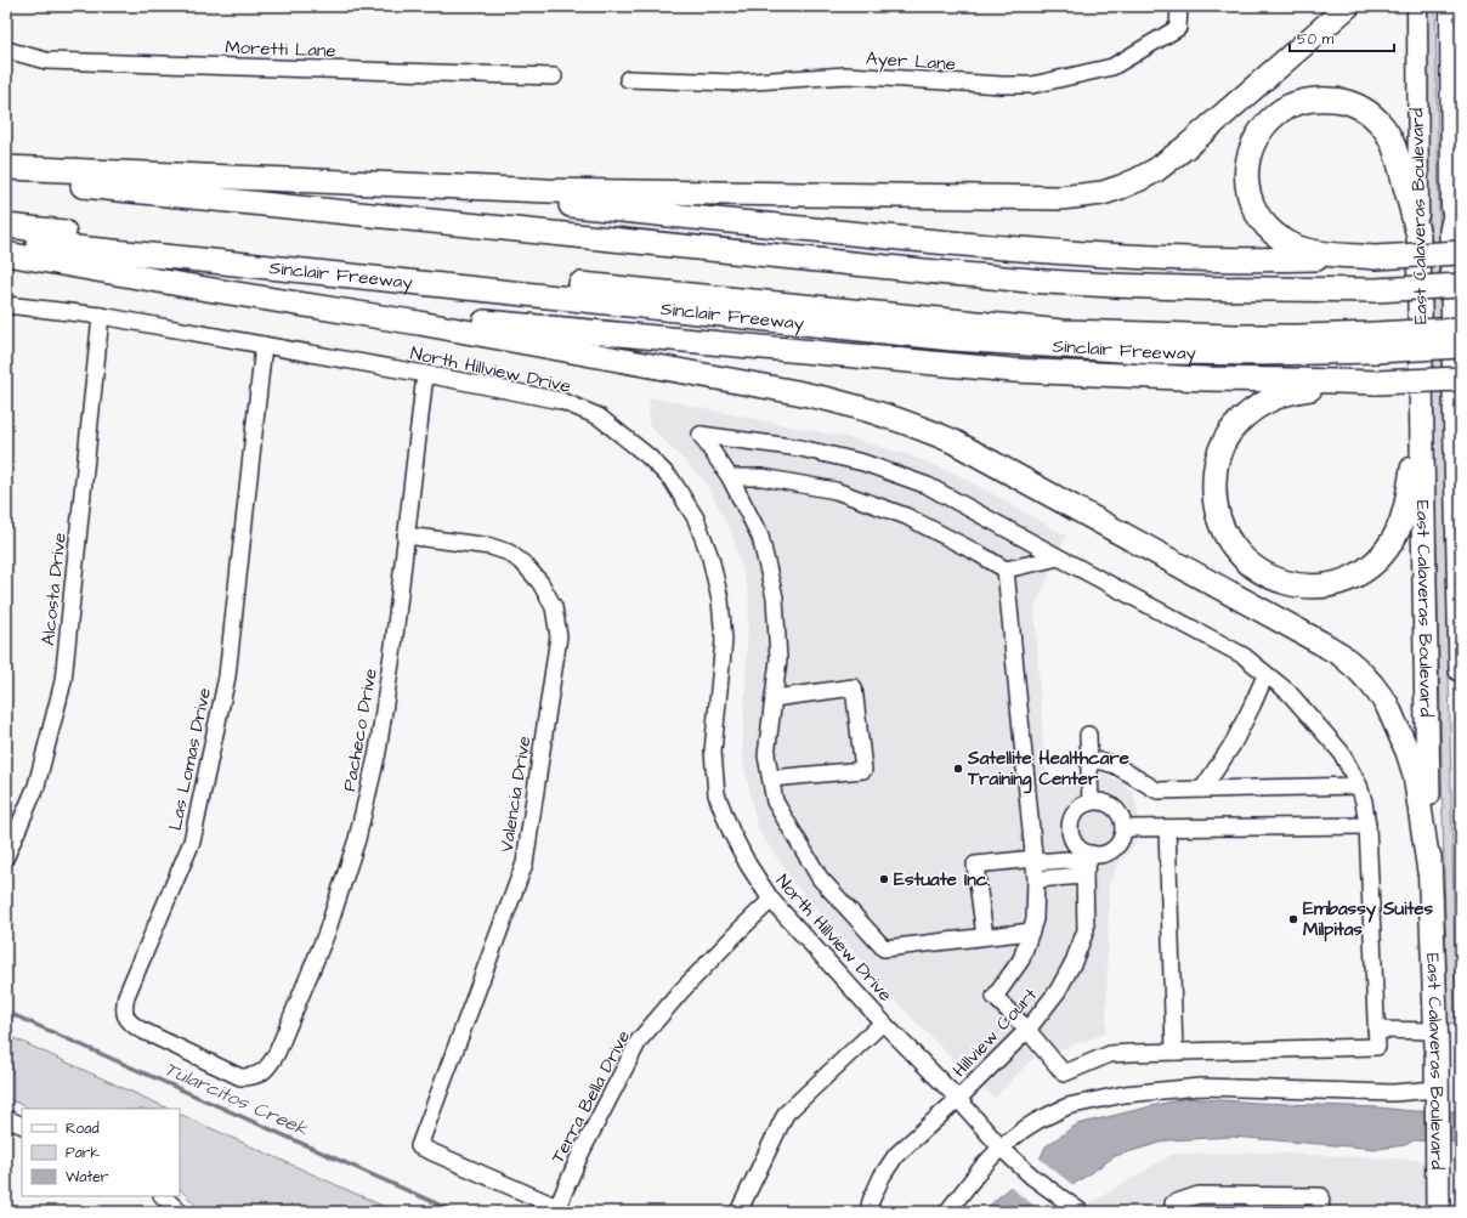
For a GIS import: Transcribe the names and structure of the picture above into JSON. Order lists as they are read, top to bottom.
{
  "streets": {
    "highway": ["East Calaveras Boulevard", "Sinclair Freeway"],
    "street": [
      "Moretti Lane",
      "Ayer Lane",
      "North Hillview Drive",
      "Alcosta Drive",
      "Pacheco Drive",
      "Las Lomas Drive",
      "Valencia Drive",
      "Hillview Court",
      "Terra Bella Drive"
    ]
  },
  "crossings": [
    ["North Hillview Drive", "Alcosta Drive"],
    ["North Hillview Drive", "Pacheco Drive"],
    ["North Hillview Drive", "Las Lomas Drive"],
    ["North Hillview Drive", "Hillview Court"],
    ["North Hillview Drive", "Terra Bella Drive"],
    ["Pacheco Drive", "Las Lomas Drive"],
    ["Pacheco Drive", "Valencia Drive"],
    ["Valencia Drive", "Terra Bella Drive"]
  ],
  "water": ["Tularcitos Creek"],
  "places": ["Satellite Healthcare Training Center", "Estuate Inc.", "Embassy Suites Milpitas"],
  "legend": ["Road", "Park", "Water"],
  "scale_bar": "50 m"
}
